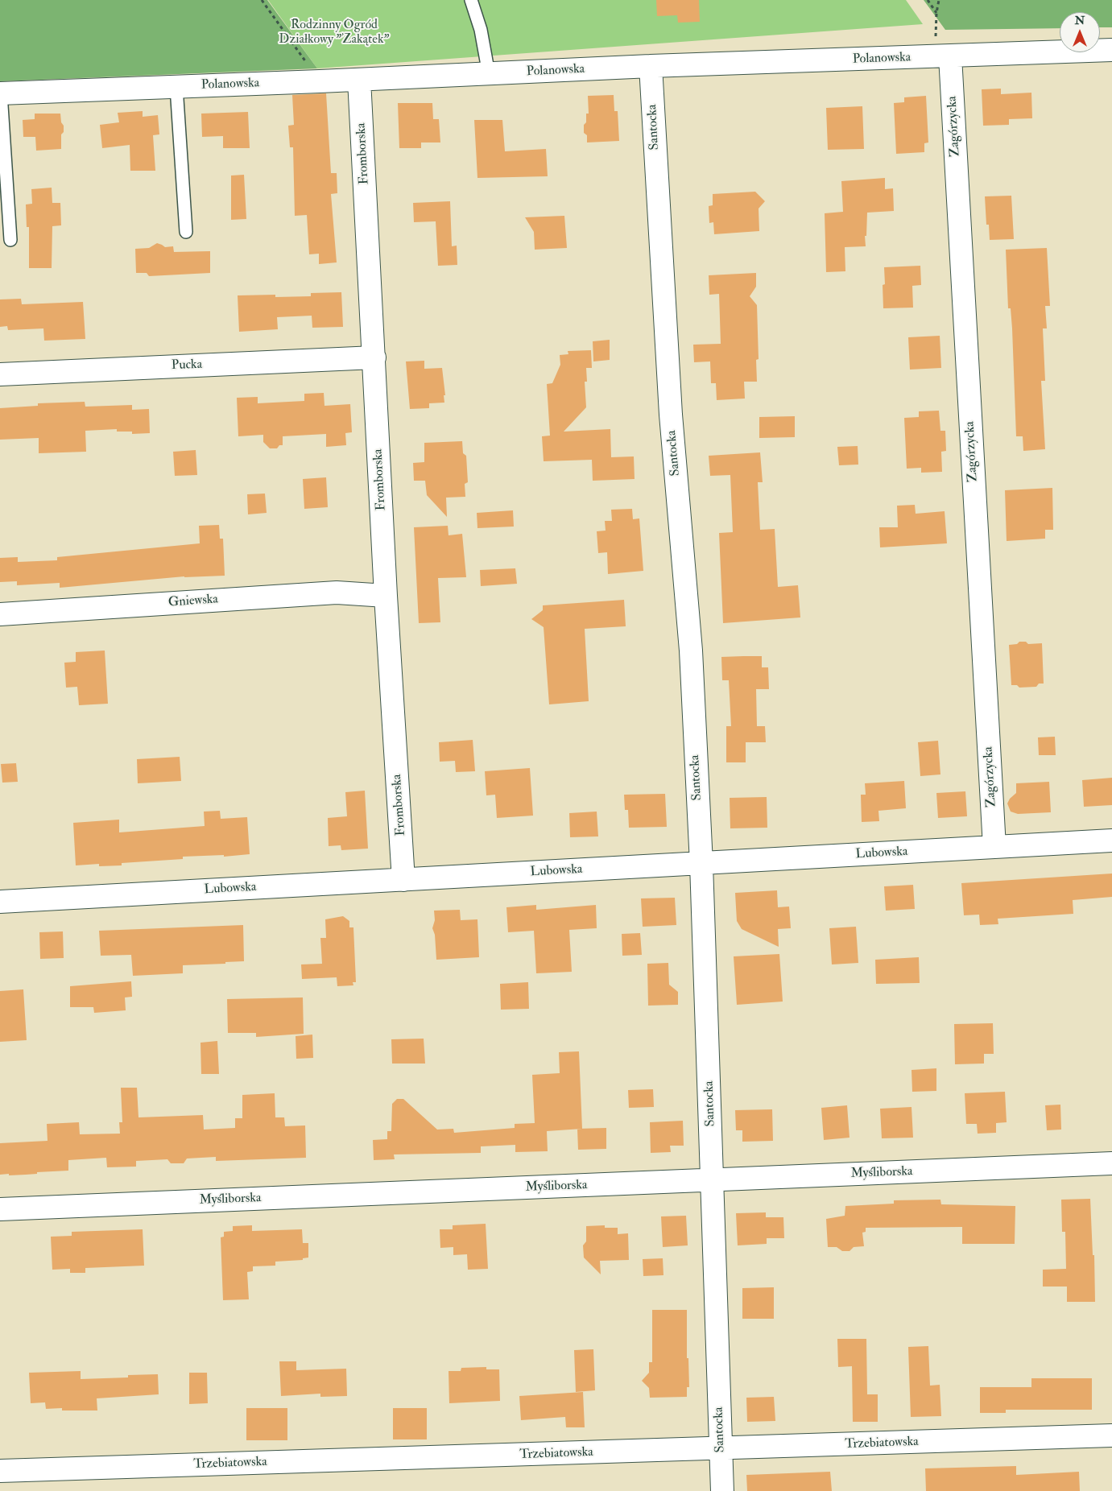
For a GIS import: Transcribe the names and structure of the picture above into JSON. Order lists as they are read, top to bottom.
{
  "streets": {
    "street": [
      "Polanowska",
      "Zagórzycka",
      "Santocka",
      "Fromborska",
      "Pucka",
      "Gniewska",
      "Lubowska",
      "Myśliborska",
      "Trzebiatowska"
    ]
  },
  "crossings": [
    ["Polanowska", "Zagórzycka"],
    ["Polanowska", "Santocka"],
    ["Polanowska", "Fromborska"],
    ["Zagórzycka", "Lubowska"],
    ["Santocka", "Lubowska"],
    ["Santocka", "Myśliborska"],
    ["Santocka", "Trzebiatowska"],
    ["Fromborska", "Pucka"],
    ["Fromborska", "Gniewska"],
    ["Fromborska", "Lubowska"]
  ],
  "parks": ["Rodzinny Ogród Działkowy \"Zakątek\""],
  "north": "top"
}
